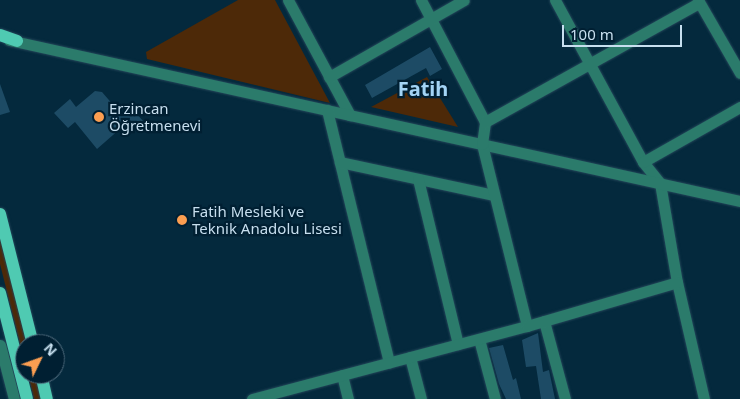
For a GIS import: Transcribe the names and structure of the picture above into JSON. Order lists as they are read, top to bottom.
{
  "districts": ["Fatih"],
  "places": ["Erzincan Öğretmenevi", "Fatih Mesleki ve Teknik Anadolu Lisesi"],
  "scale_bar": "100 m",
  "north": "top right"
}
